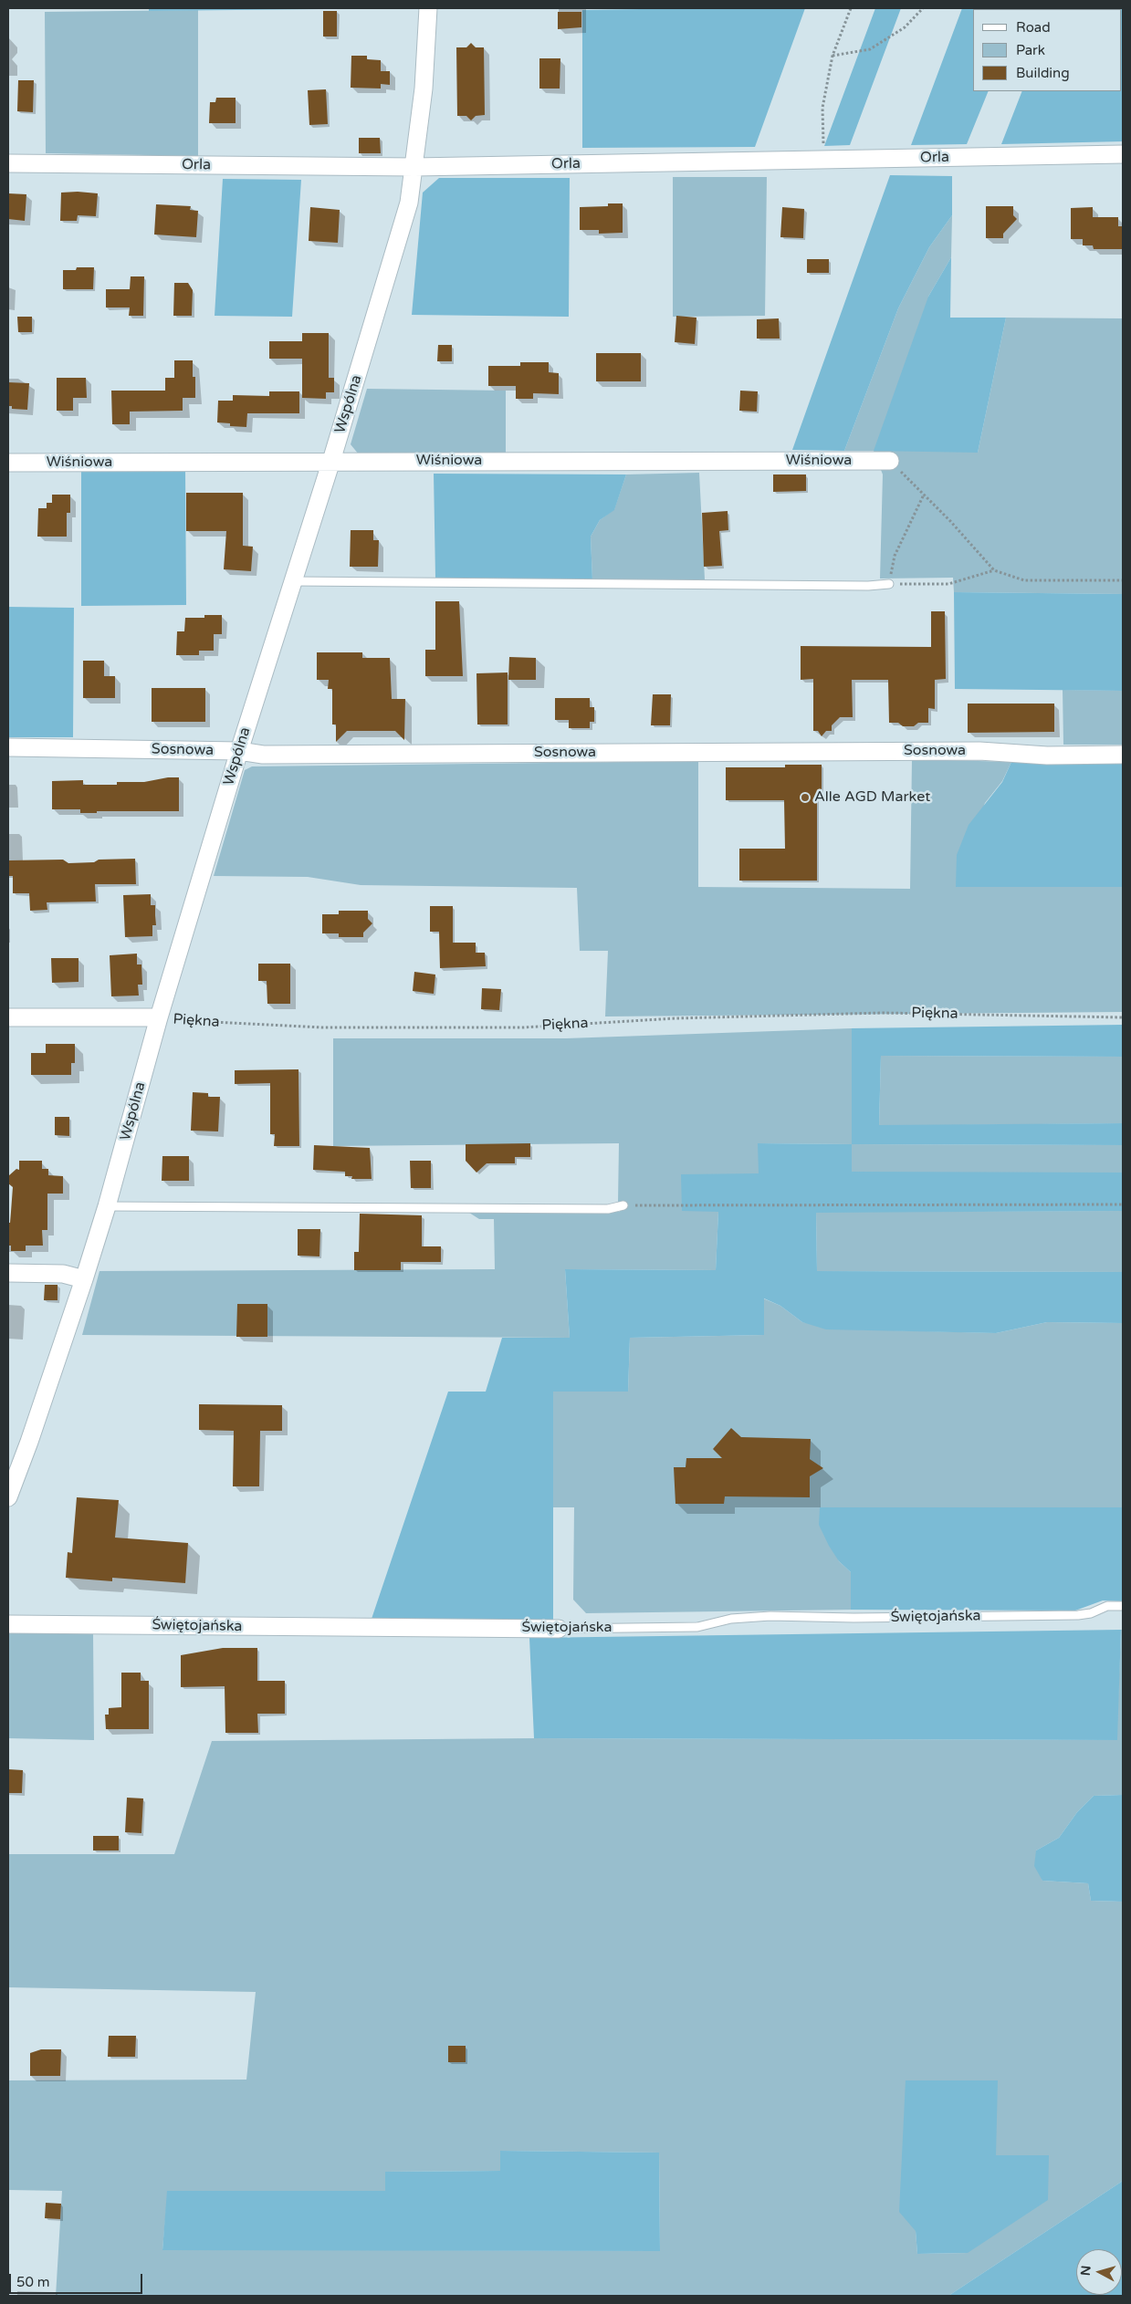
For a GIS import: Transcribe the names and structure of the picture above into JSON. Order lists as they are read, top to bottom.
{
  "streets": {
    "street": [
      "Orla",
      "Wspólna",
      "Wiśniowa",
      "Sosnowa",
      "Piękna",
      "Świętojańska"
    ]
  },
  "crossings": [
    ["Orla", "Wspólna"],
    ["Wspólna", "Wiśniowa"],
    ["Wspólna", "Sosnowa"],
    ["Wspólna", "Piękna"]
  ],
  "places": ["Alle AGD Market"],
  "legend": ["Road", "Park", "Building"],
  "scale_bar": "50 m",
  "north": "left"
}
